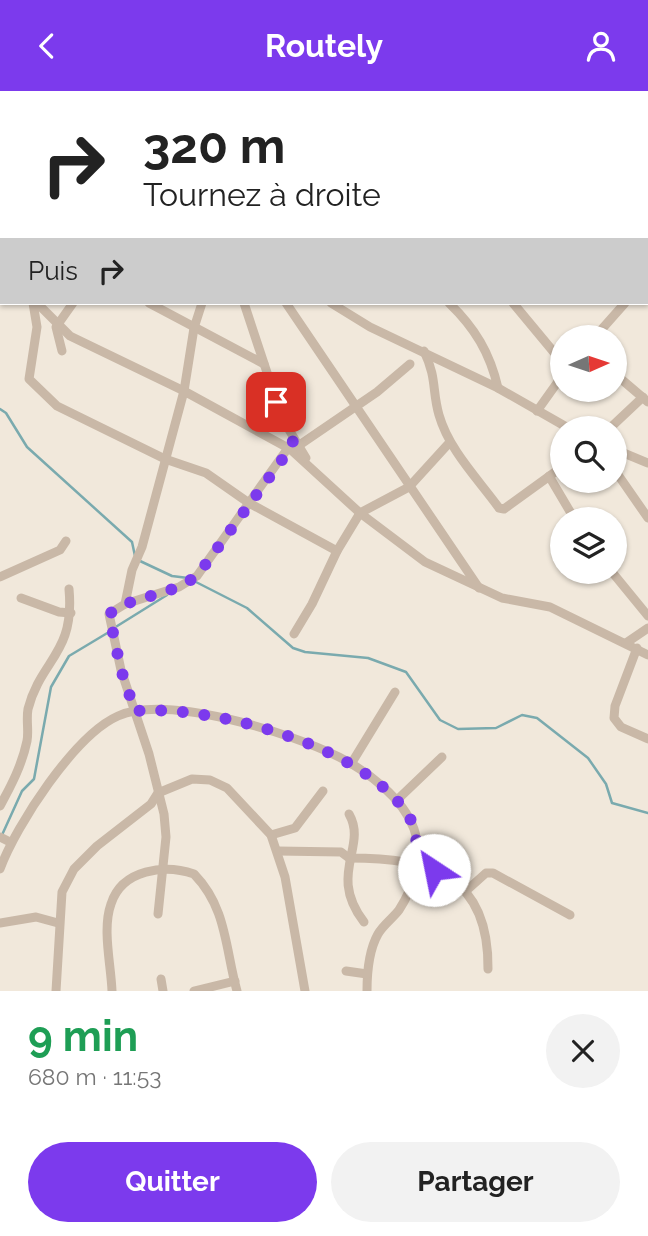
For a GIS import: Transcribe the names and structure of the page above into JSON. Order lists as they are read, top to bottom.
{
  "north": "right",
  "page": {
    "header": "Routely",
    "turn": ["320 m", "Tournez à droite"],
    "then": "Puis",
    "heading": ["9 min", "680 m · 11:53"],
    "buttons": ["Quitter", "Partager"]
  }
}
